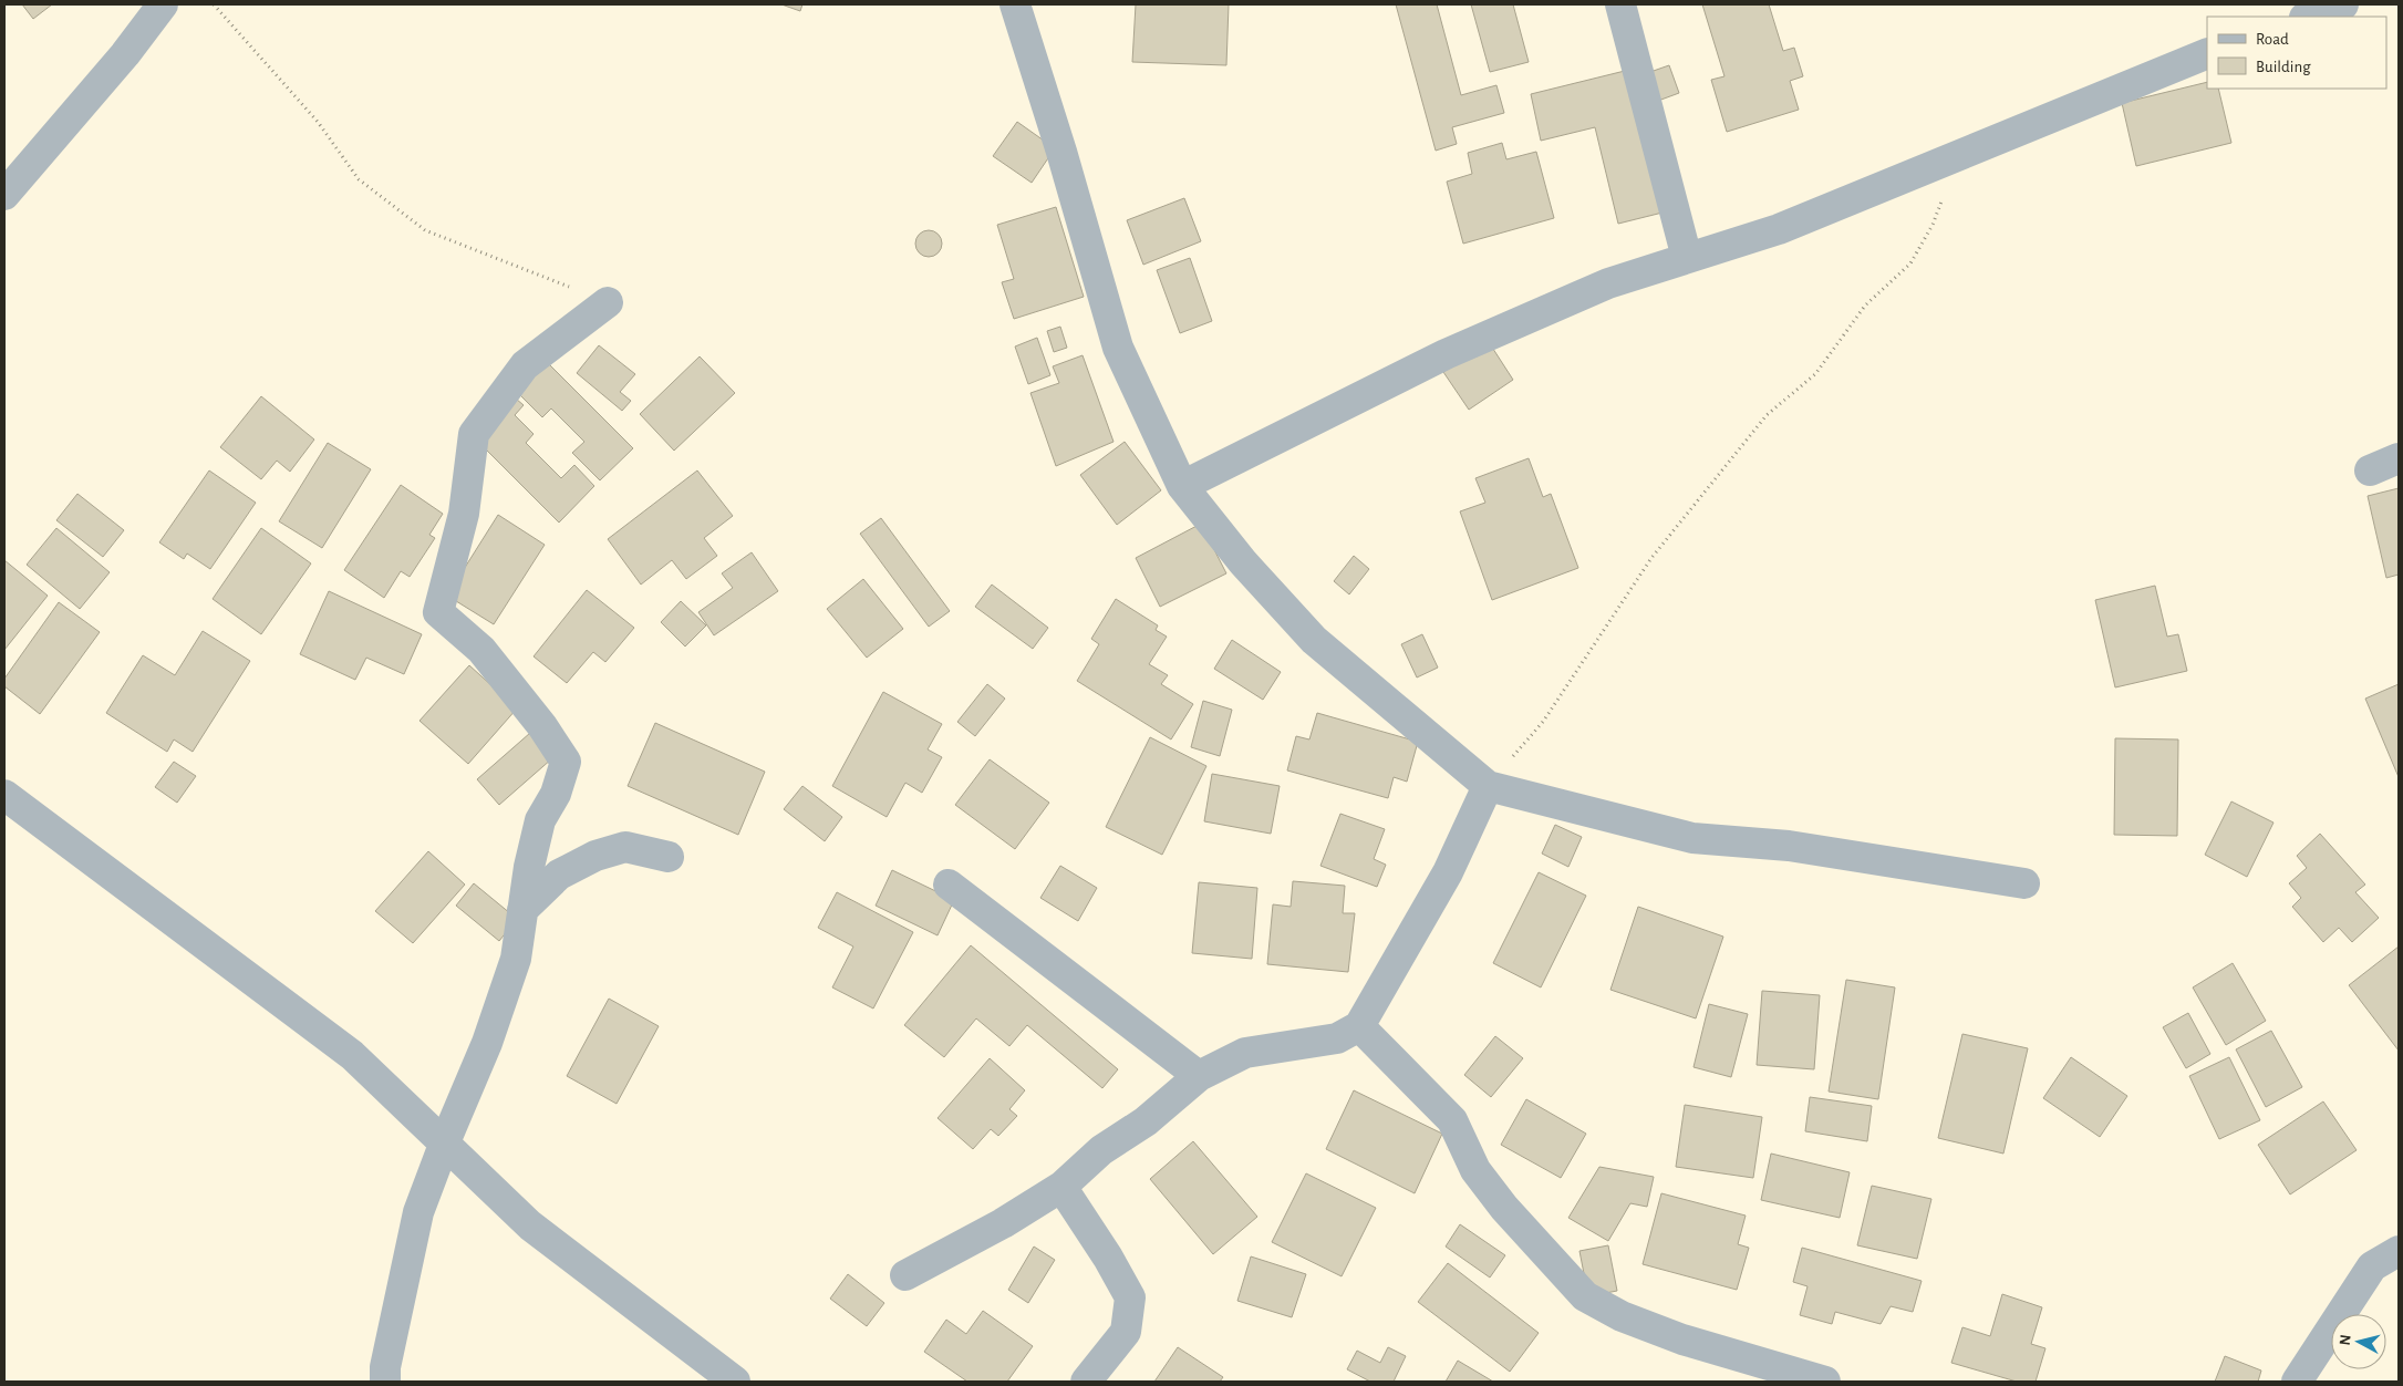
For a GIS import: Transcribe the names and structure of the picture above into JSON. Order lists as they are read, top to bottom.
{
  "legend": ["Road", "Building"],
  "north": "left"
}
